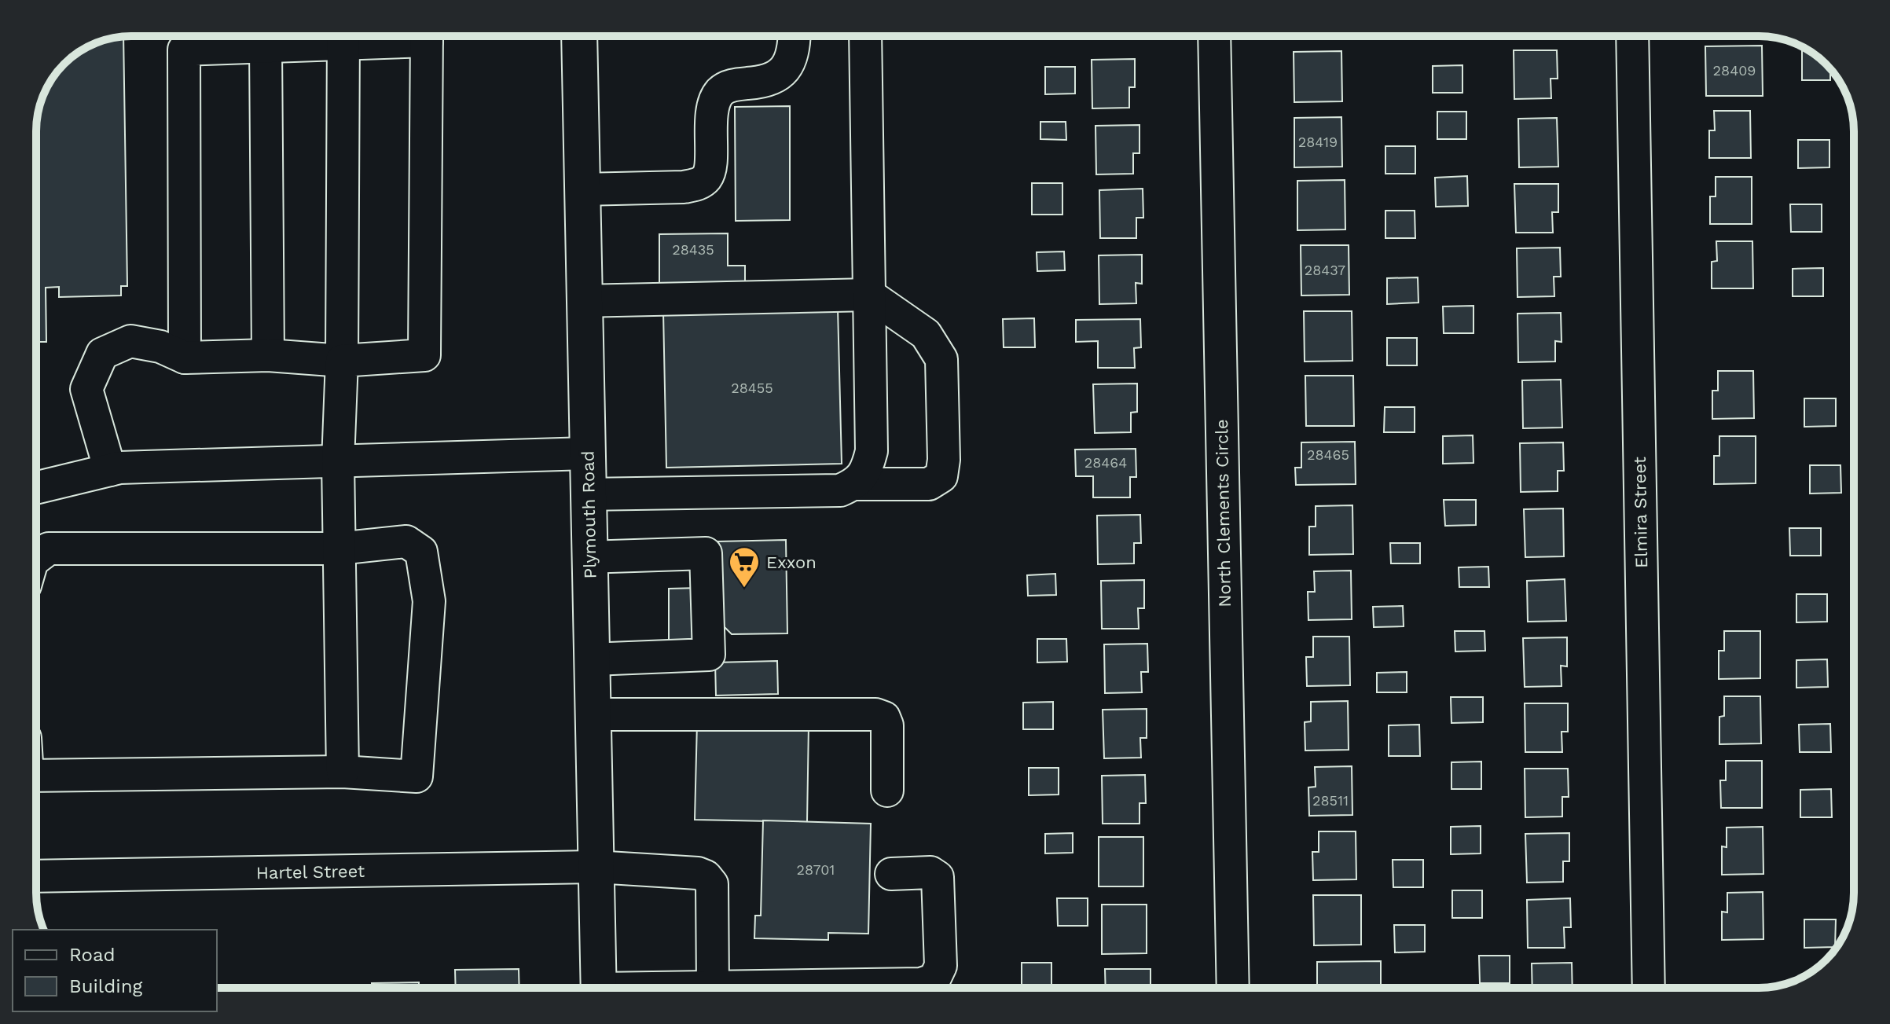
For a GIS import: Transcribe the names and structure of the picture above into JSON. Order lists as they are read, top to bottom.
{
  "streets": {
    "main road": ["Plymouth Road"],
    "street": ["Elmira Street", "North Clements Circle", "Hartel Street"]
  },
  "crossings": [
    ["Plymouth Road", "Hartel Street"]
  ],
  "places": {
    "supermarket": ["Exxon"]
  },
  "house_numbers": [
    "28409",
    "28419",
    "28435",
    "28437",
    "28455",
    "28465",
    "28464",
    "28511",
    "28701"
  ],
  "legend": ["Road", "Building"]
}
